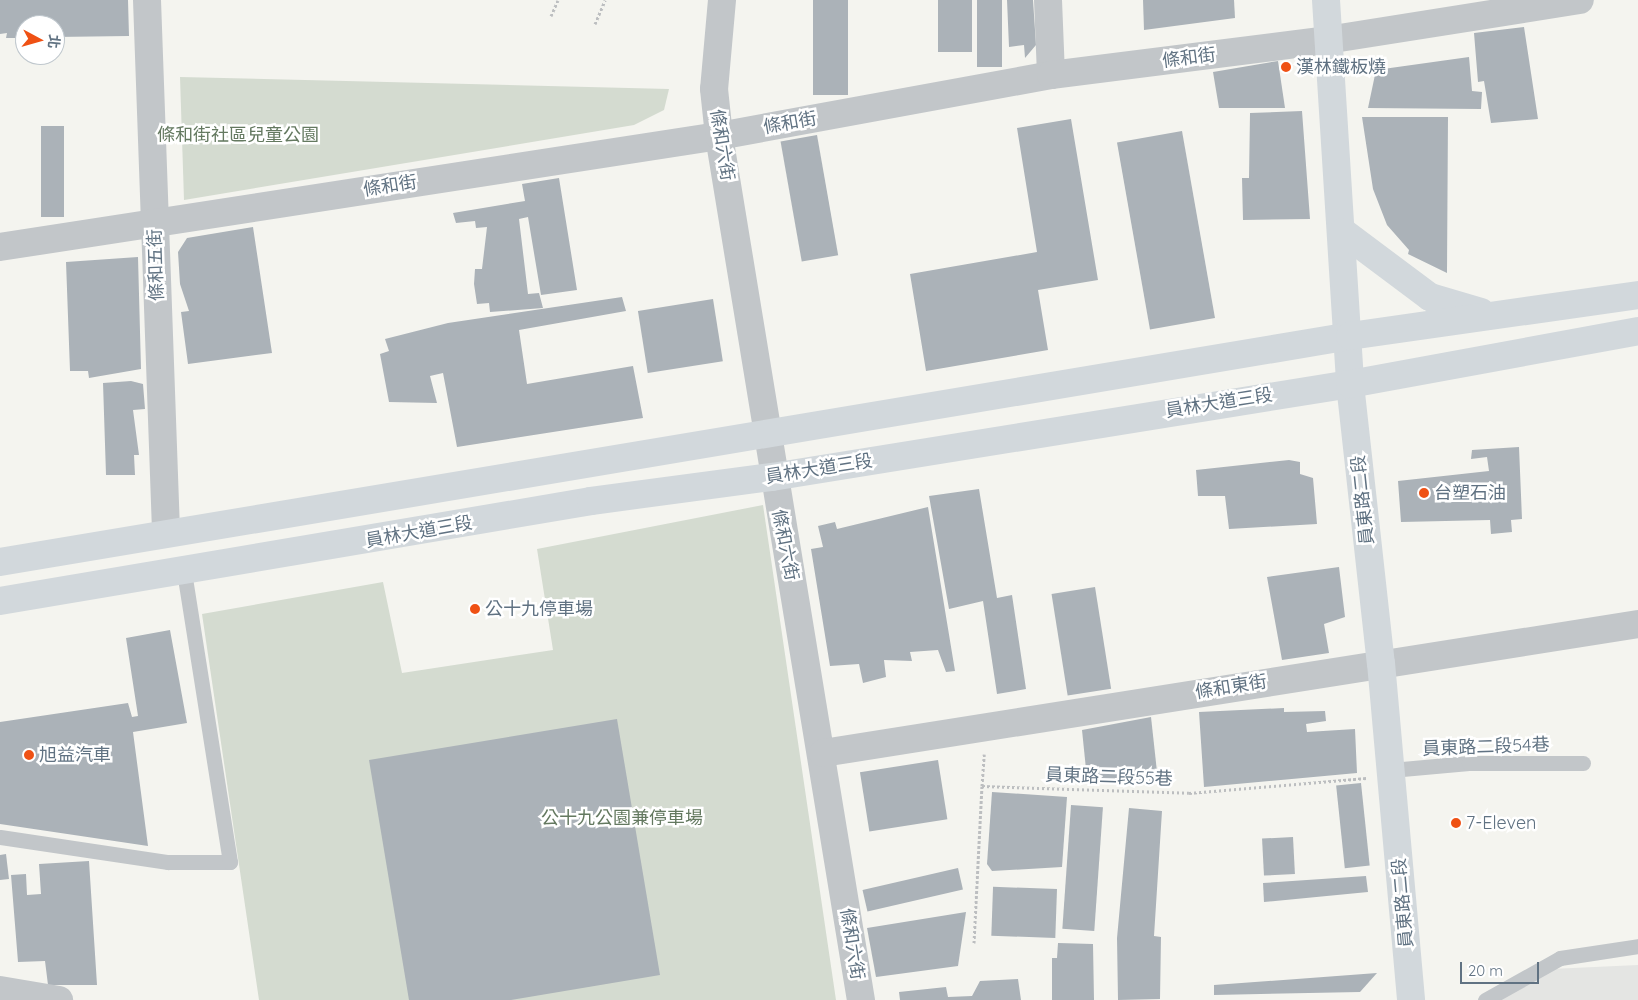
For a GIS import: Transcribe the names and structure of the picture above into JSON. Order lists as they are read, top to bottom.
{
  "streets": {
    "street": [
      "條和街",
      "條和六街",
      "條和五街",
      "員林大道三段",
      "員東路二段",
      "條和東街"
    ],
    "lane": ["員東路二段54巷"],
    "path": ["員東路二段55巷"]
  },
  "crossings": [
    ["條和街", "條和六街"],
    ["條和街", "條和五街"],
    ["條和街", "員東路二段"],
    ["條和六街", "員林大道三段"],
    ["條和六街", "條和東街"],
    ["員林大道三段", "員東路二段"],
    ["員東路二段", "條和東街"],
    ["員東路二段", "員東路二段54巷"],
    ["員東路二段", "員東路二段55巷"],
    ["員東路二段54巷", "員東路二段55巷"]
  ],
  "parks": ["條和街社區兒童公園", "公十九公園兼停車場"],
  "places": [
    "漢林鐵板燒",
    "台塑石油",
    "公十九停車場",
    "旭益汽車",
    "7-Eleven"
  ],
  "scale_bar": "20 m",
  "north": "right"
}
